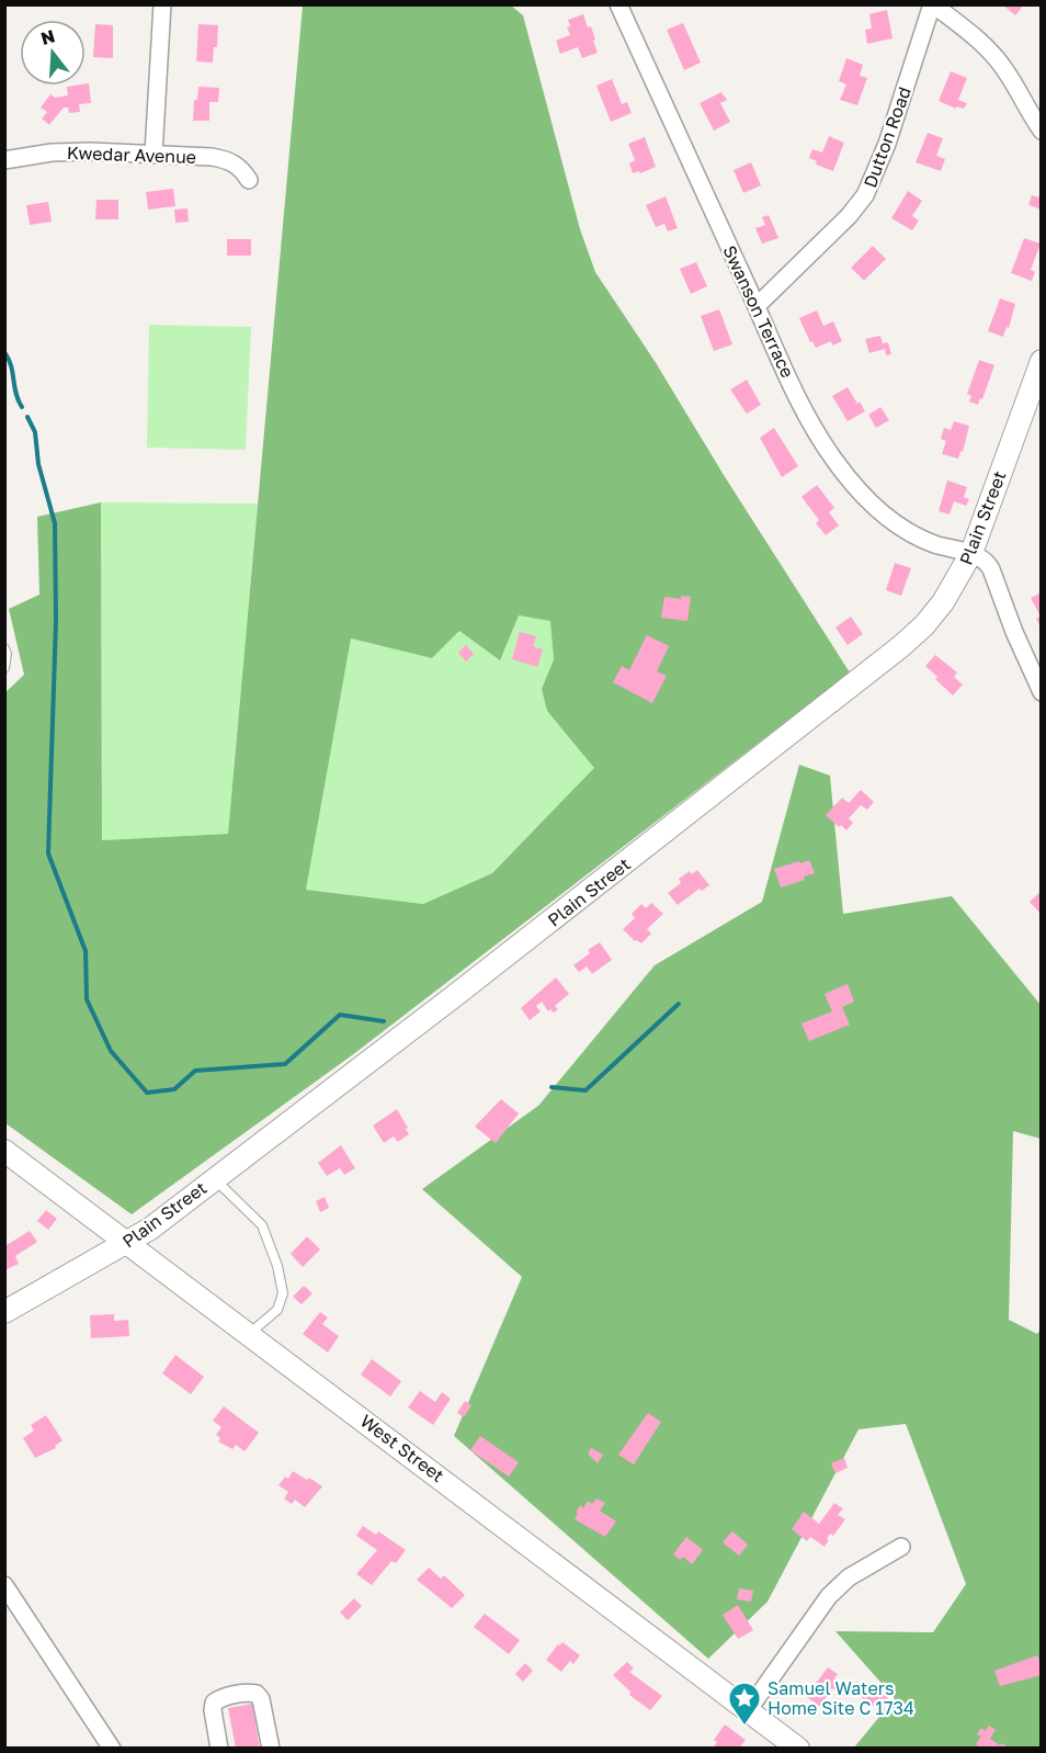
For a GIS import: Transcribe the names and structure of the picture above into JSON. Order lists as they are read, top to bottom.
{
  "streets": {
    "street": [
      "Dutton Road",
      "Kwedar Avenue",
      "Swanson Terrace",
      "Plain Street",
      "West Street"
    ]
  },
  "crossings": [
    ["Dutton Road", "Swanson Terrace"],
    ["Swanson Terrace", "Plain Street"],
    ["Plain Street", "West Street"]
  ],
  "places": {
    "place": ["Samuel Waters Home Site C 1734"]
  },
  "north": "top"
}
